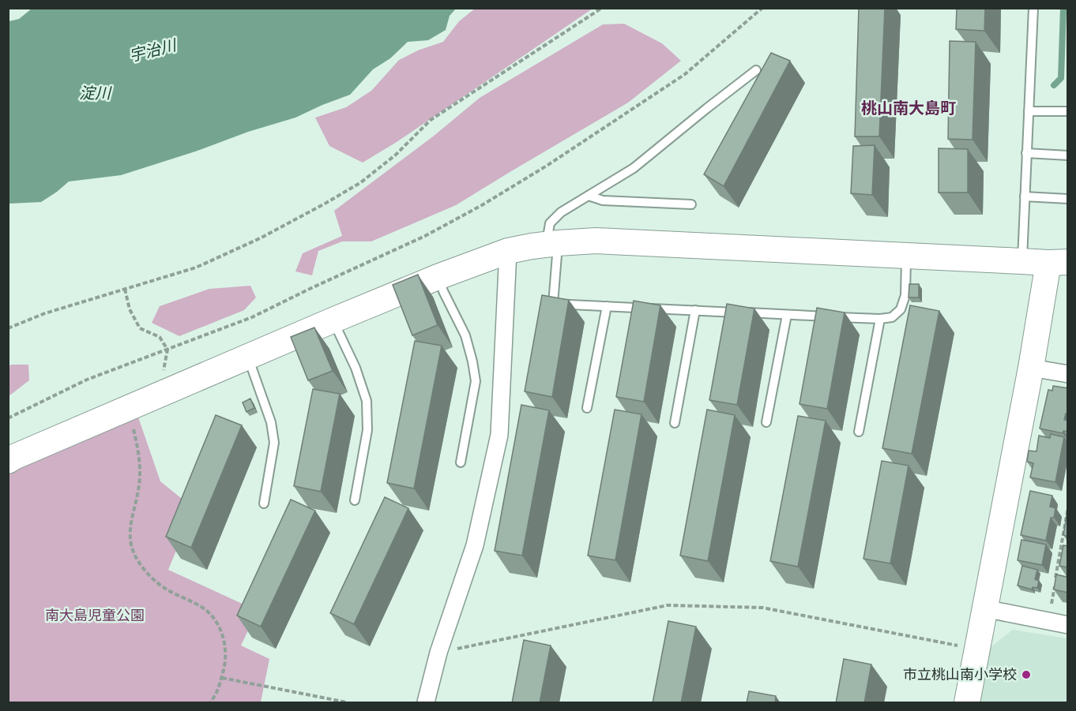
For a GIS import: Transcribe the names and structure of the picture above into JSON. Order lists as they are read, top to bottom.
{
  "districts": ["桃山南大島町"],
  "water": ["宇治川", "淀川"],
  "parks": ["南大島児童公園"],
  "places": ["市立桃山南小学校"]
}
